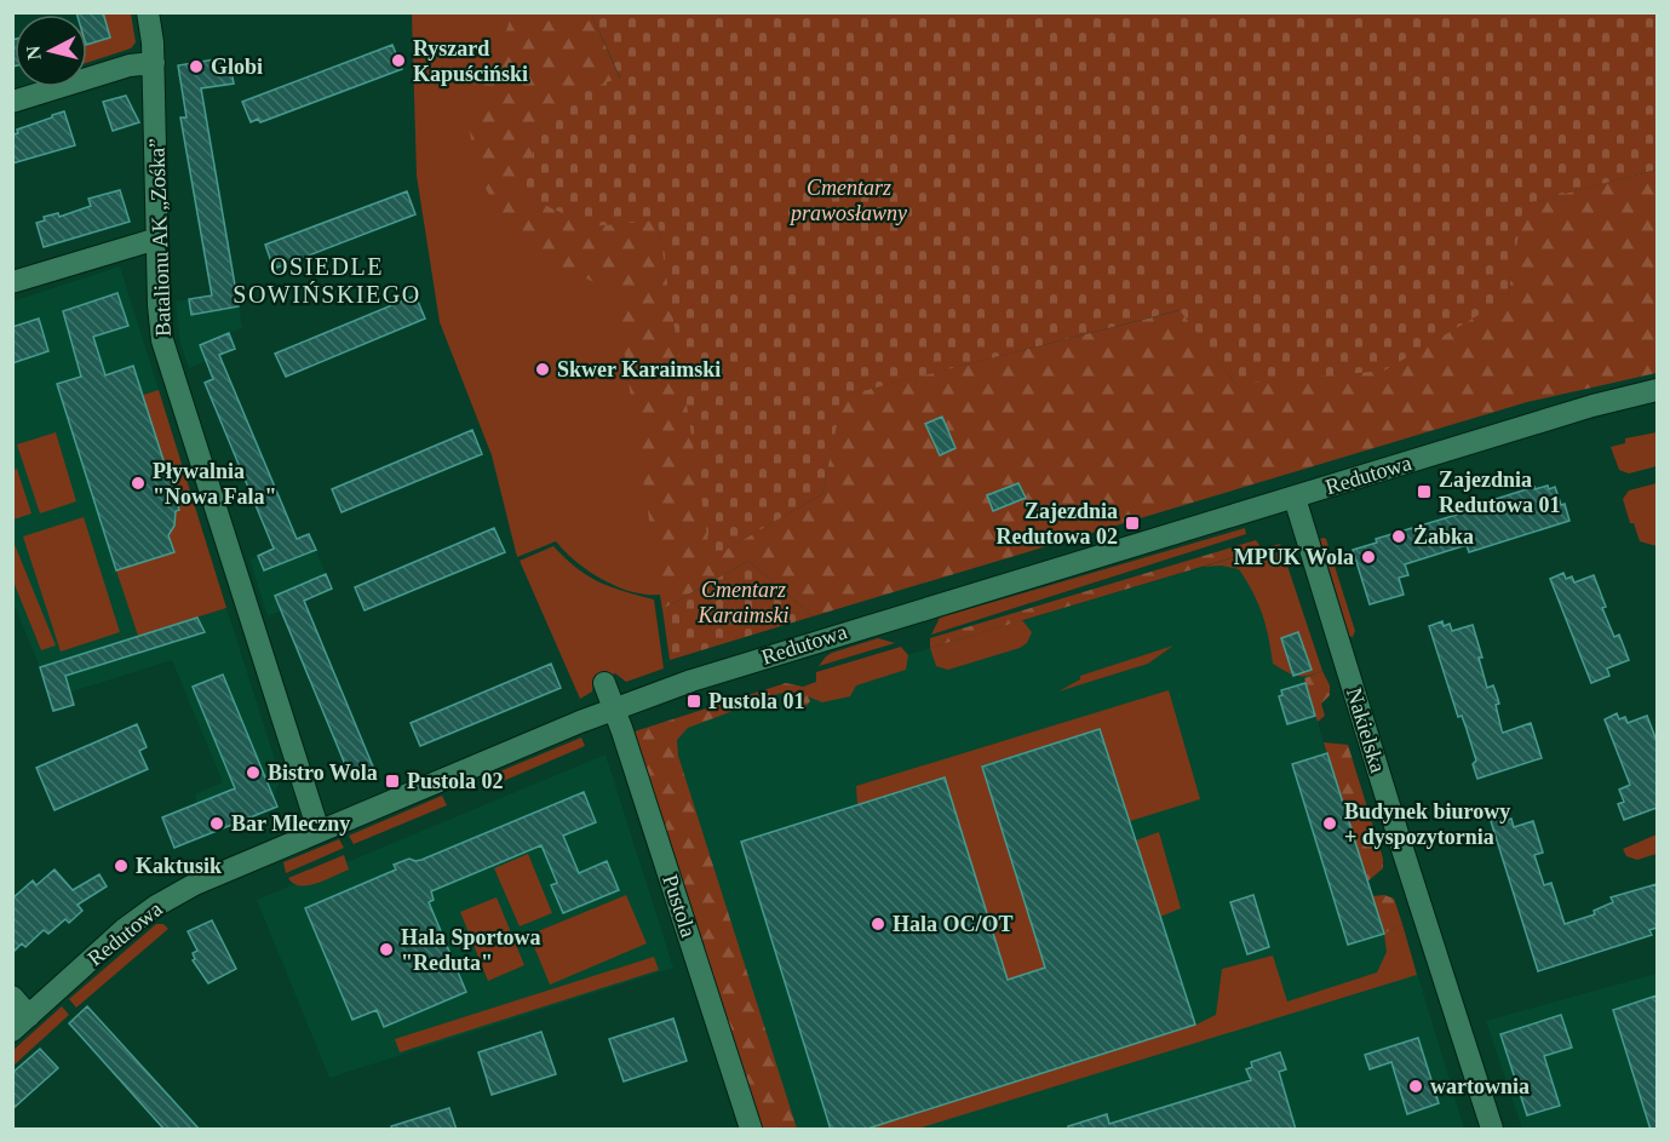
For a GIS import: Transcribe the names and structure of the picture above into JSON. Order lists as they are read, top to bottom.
{
  "streets": {
    "street": [
      "Batalionu AK „Zośka”",
      "Redutowa",
      "Nakielska",
      "Pustola"
    ]
  },
  "crossings": [
    ["Batalionu AK „Zośka”", "Redutowa"],
    ["Redutowa", "Nakielska"],
    ["Redutowa", "Pustola"]
  ],
  "districts": ["OSIEDLE SOWIŃSKIEGO"],
  "parks": ["Cmentarz prawosławny", "Cmentarz Karaimski"],
  "places": {
    "other": [
      "Ryszard Kapuściński",
      "Globi",
      "Skwer Karaimski",
      "Pływalnia \"Nowa Fala\"",
      "Żabka",
      "MPUK Wola",
      "Bistro Wola",
      "Bar Mleczny",
      "Budynek biurowy + dyspozytornia",
      "Kaktusik",
      "Hala OC/OT",
      "Hala Sportowa \"Reduta\"",
      "wartownia"
    ],
    "transit": [
      "Zajezdnia Redutowa 01",
      "Zajezdnia Redutowa 02",
      "Pustola 01",
      "Pustola 02"
    ]
  },
  "north": "left"
}
